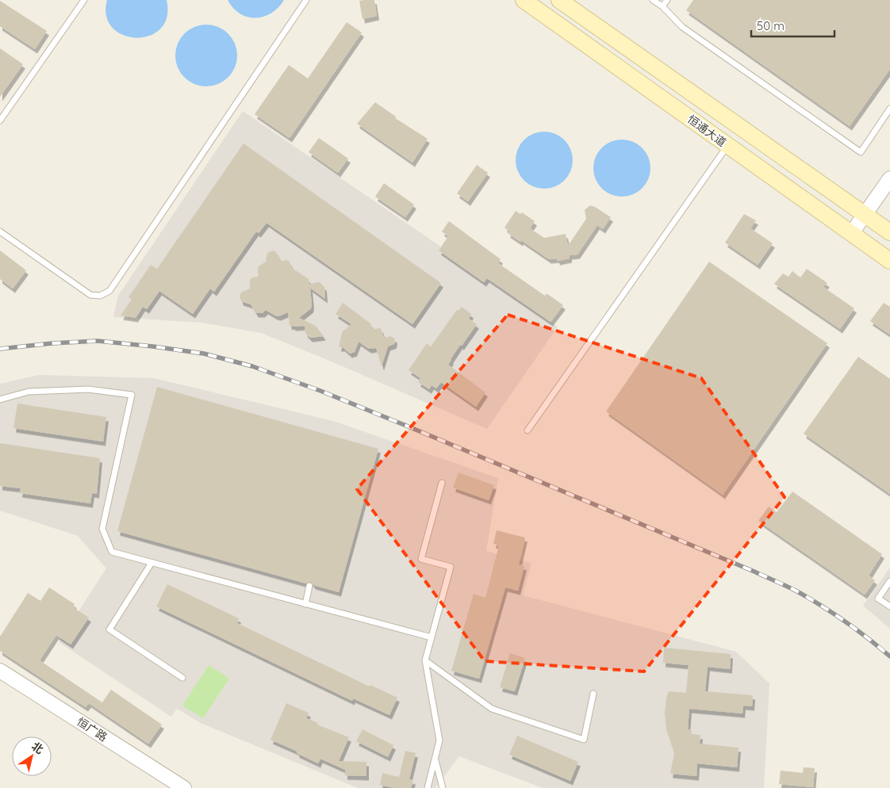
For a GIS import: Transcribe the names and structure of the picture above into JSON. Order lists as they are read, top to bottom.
{
  "streets": {
    "main road": ["恒通大道"],
    "street": ["恒广路"]
  },
  "scale_bar": "50 m",
  "north": "top right"
}
